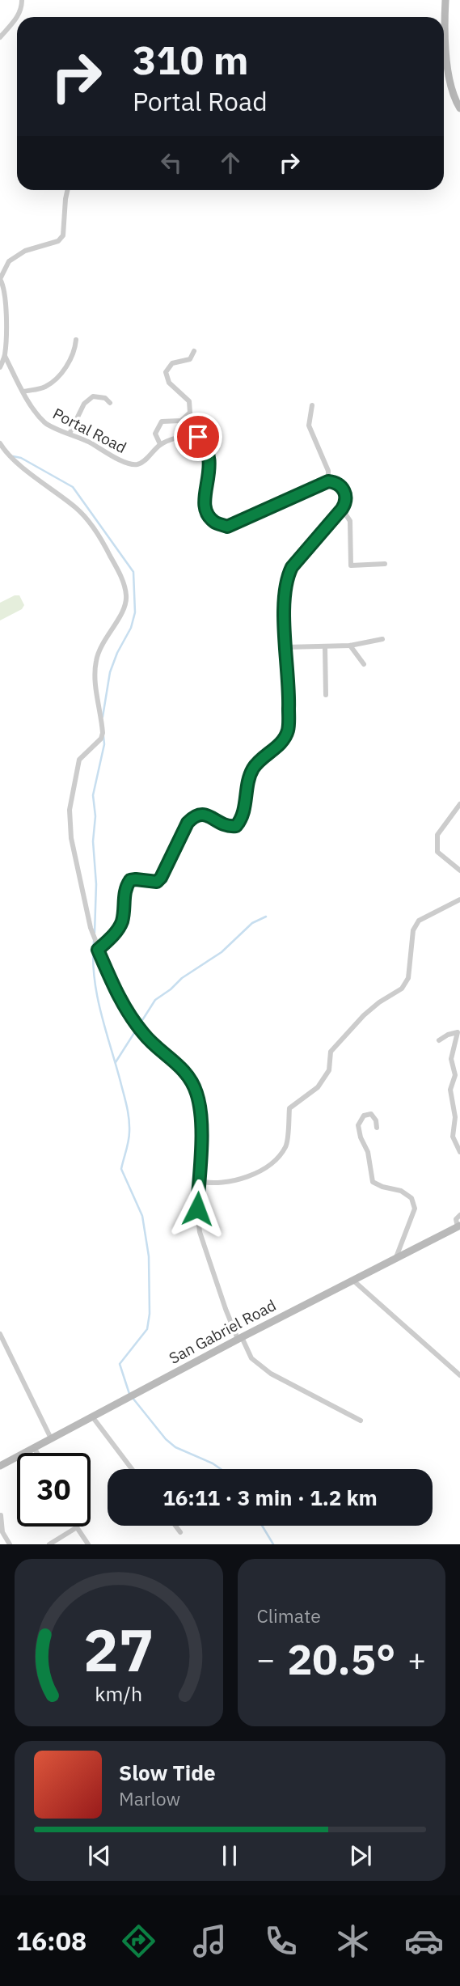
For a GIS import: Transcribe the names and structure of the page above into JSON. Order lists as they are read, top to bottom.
{
  "streets": {
    "street": ["Portal Road", "San Gabriel Road"]
  },
  "page": {
    "turn": ["310 m", "Portal Road"],
    "limit": "30",
    "trip": "16:11 · 3 min · 1.2 km",
    "tile": "Climate",
    "heat": ["−", "20.5°", "+"],
    "song": ["Slow Tide", "Marlow"],
    "tabs": "16:08",
    "gauge": ["27", "km/h"]
  }
}
